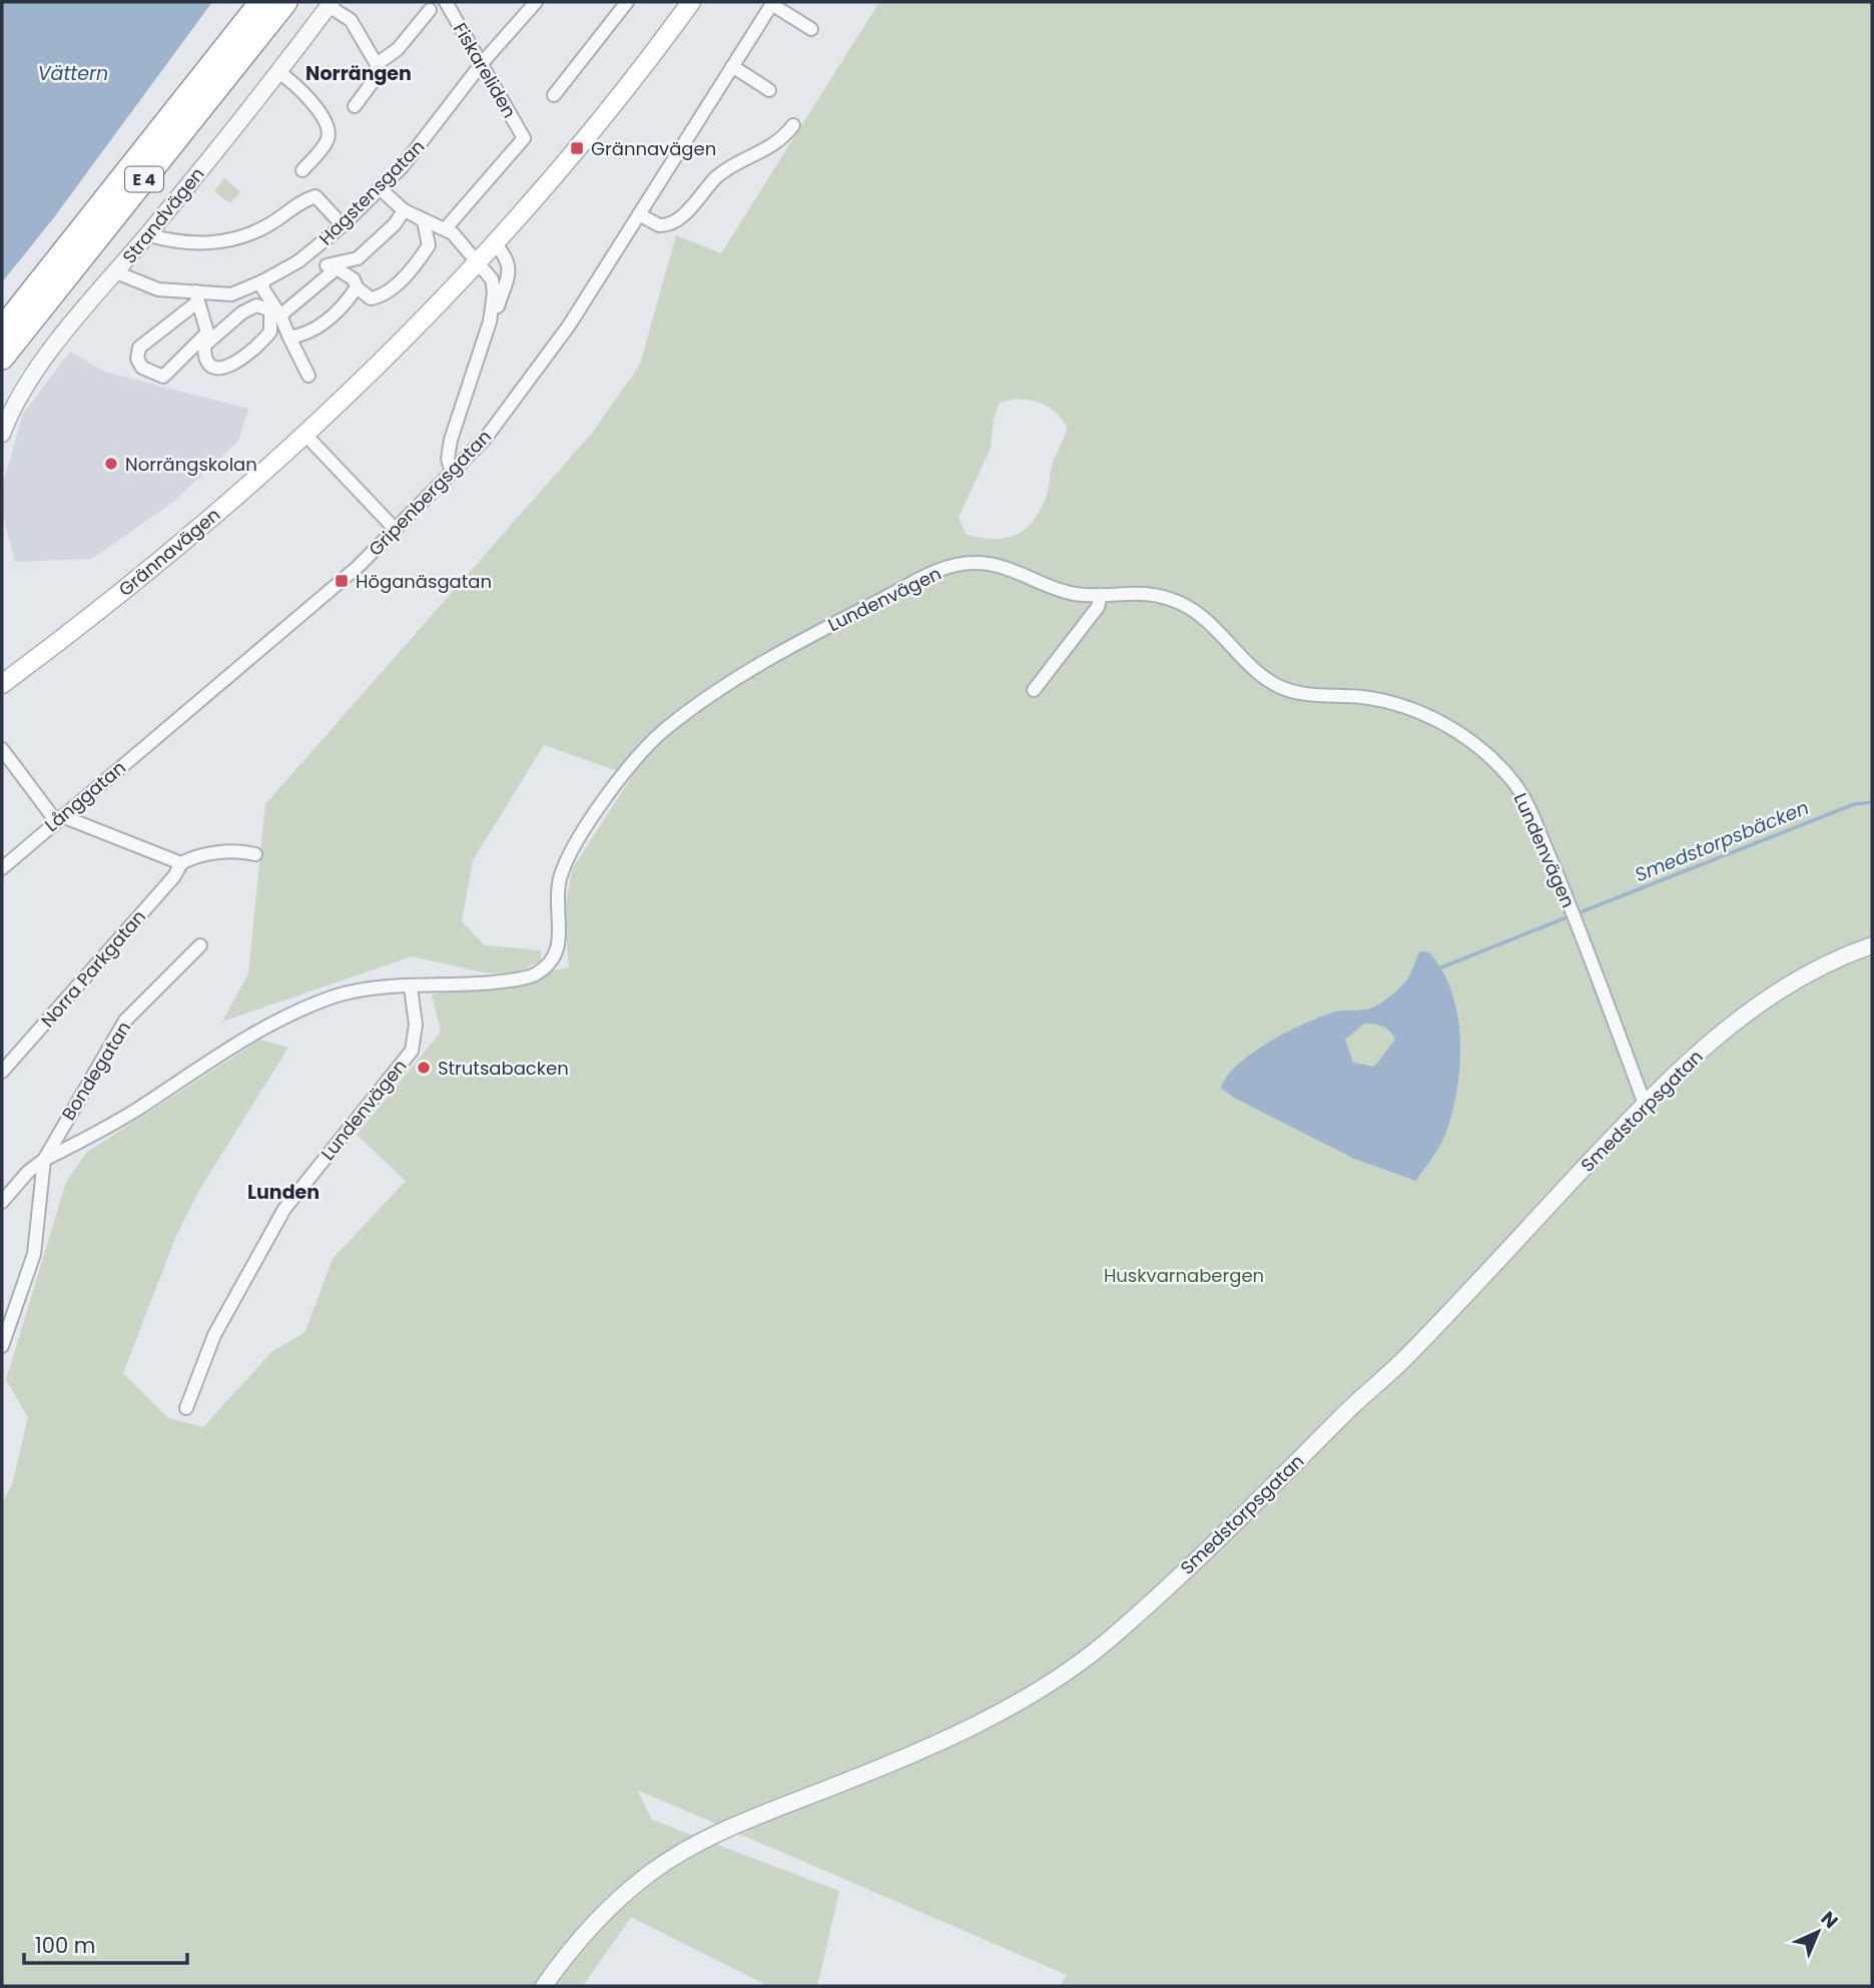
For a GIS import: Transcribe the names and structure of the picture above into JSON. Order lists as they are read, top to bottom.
{
  "streets": {
    "highway": ["E 4"],
    "main road": ["Grännavägen"],
    "street": [
      "Fiskareliden",
      "Hagstensgatan",
      "Strandvägen",
      "Gripenbergsgatan",
      "Lundenvägen",
      "Långgatan",
      "Norra Parkgatan",
      "Bondegatan",
      "Smedstorpsgatan"
    ]
  },
  "crossings": [
    ["Fiskareliden", "Hagstensgatan"],
    ["Hagstensgatan", "Strandvägen"],
    ["Gripenbergsgatan", "Långgatan"],
    ["Lundenvägen", "Bondegatan"],
    ["Lundenvägen", "Smedstorpsgatan"]
  ],
  "districts": ["Norrängen", "Lunden"],
  "water": ["Vättern", "Smedstorpsbäcken"],
  "parks": ["Huskvarnabergen"],
  "places": {
    "transit": ["Grännavägen", "Höganäsgatan"],
    "other": ["Norrängskolan", "Strutsabacken"]
  },
  "scale_bar": "100 m",
  "north": "top right"
}
